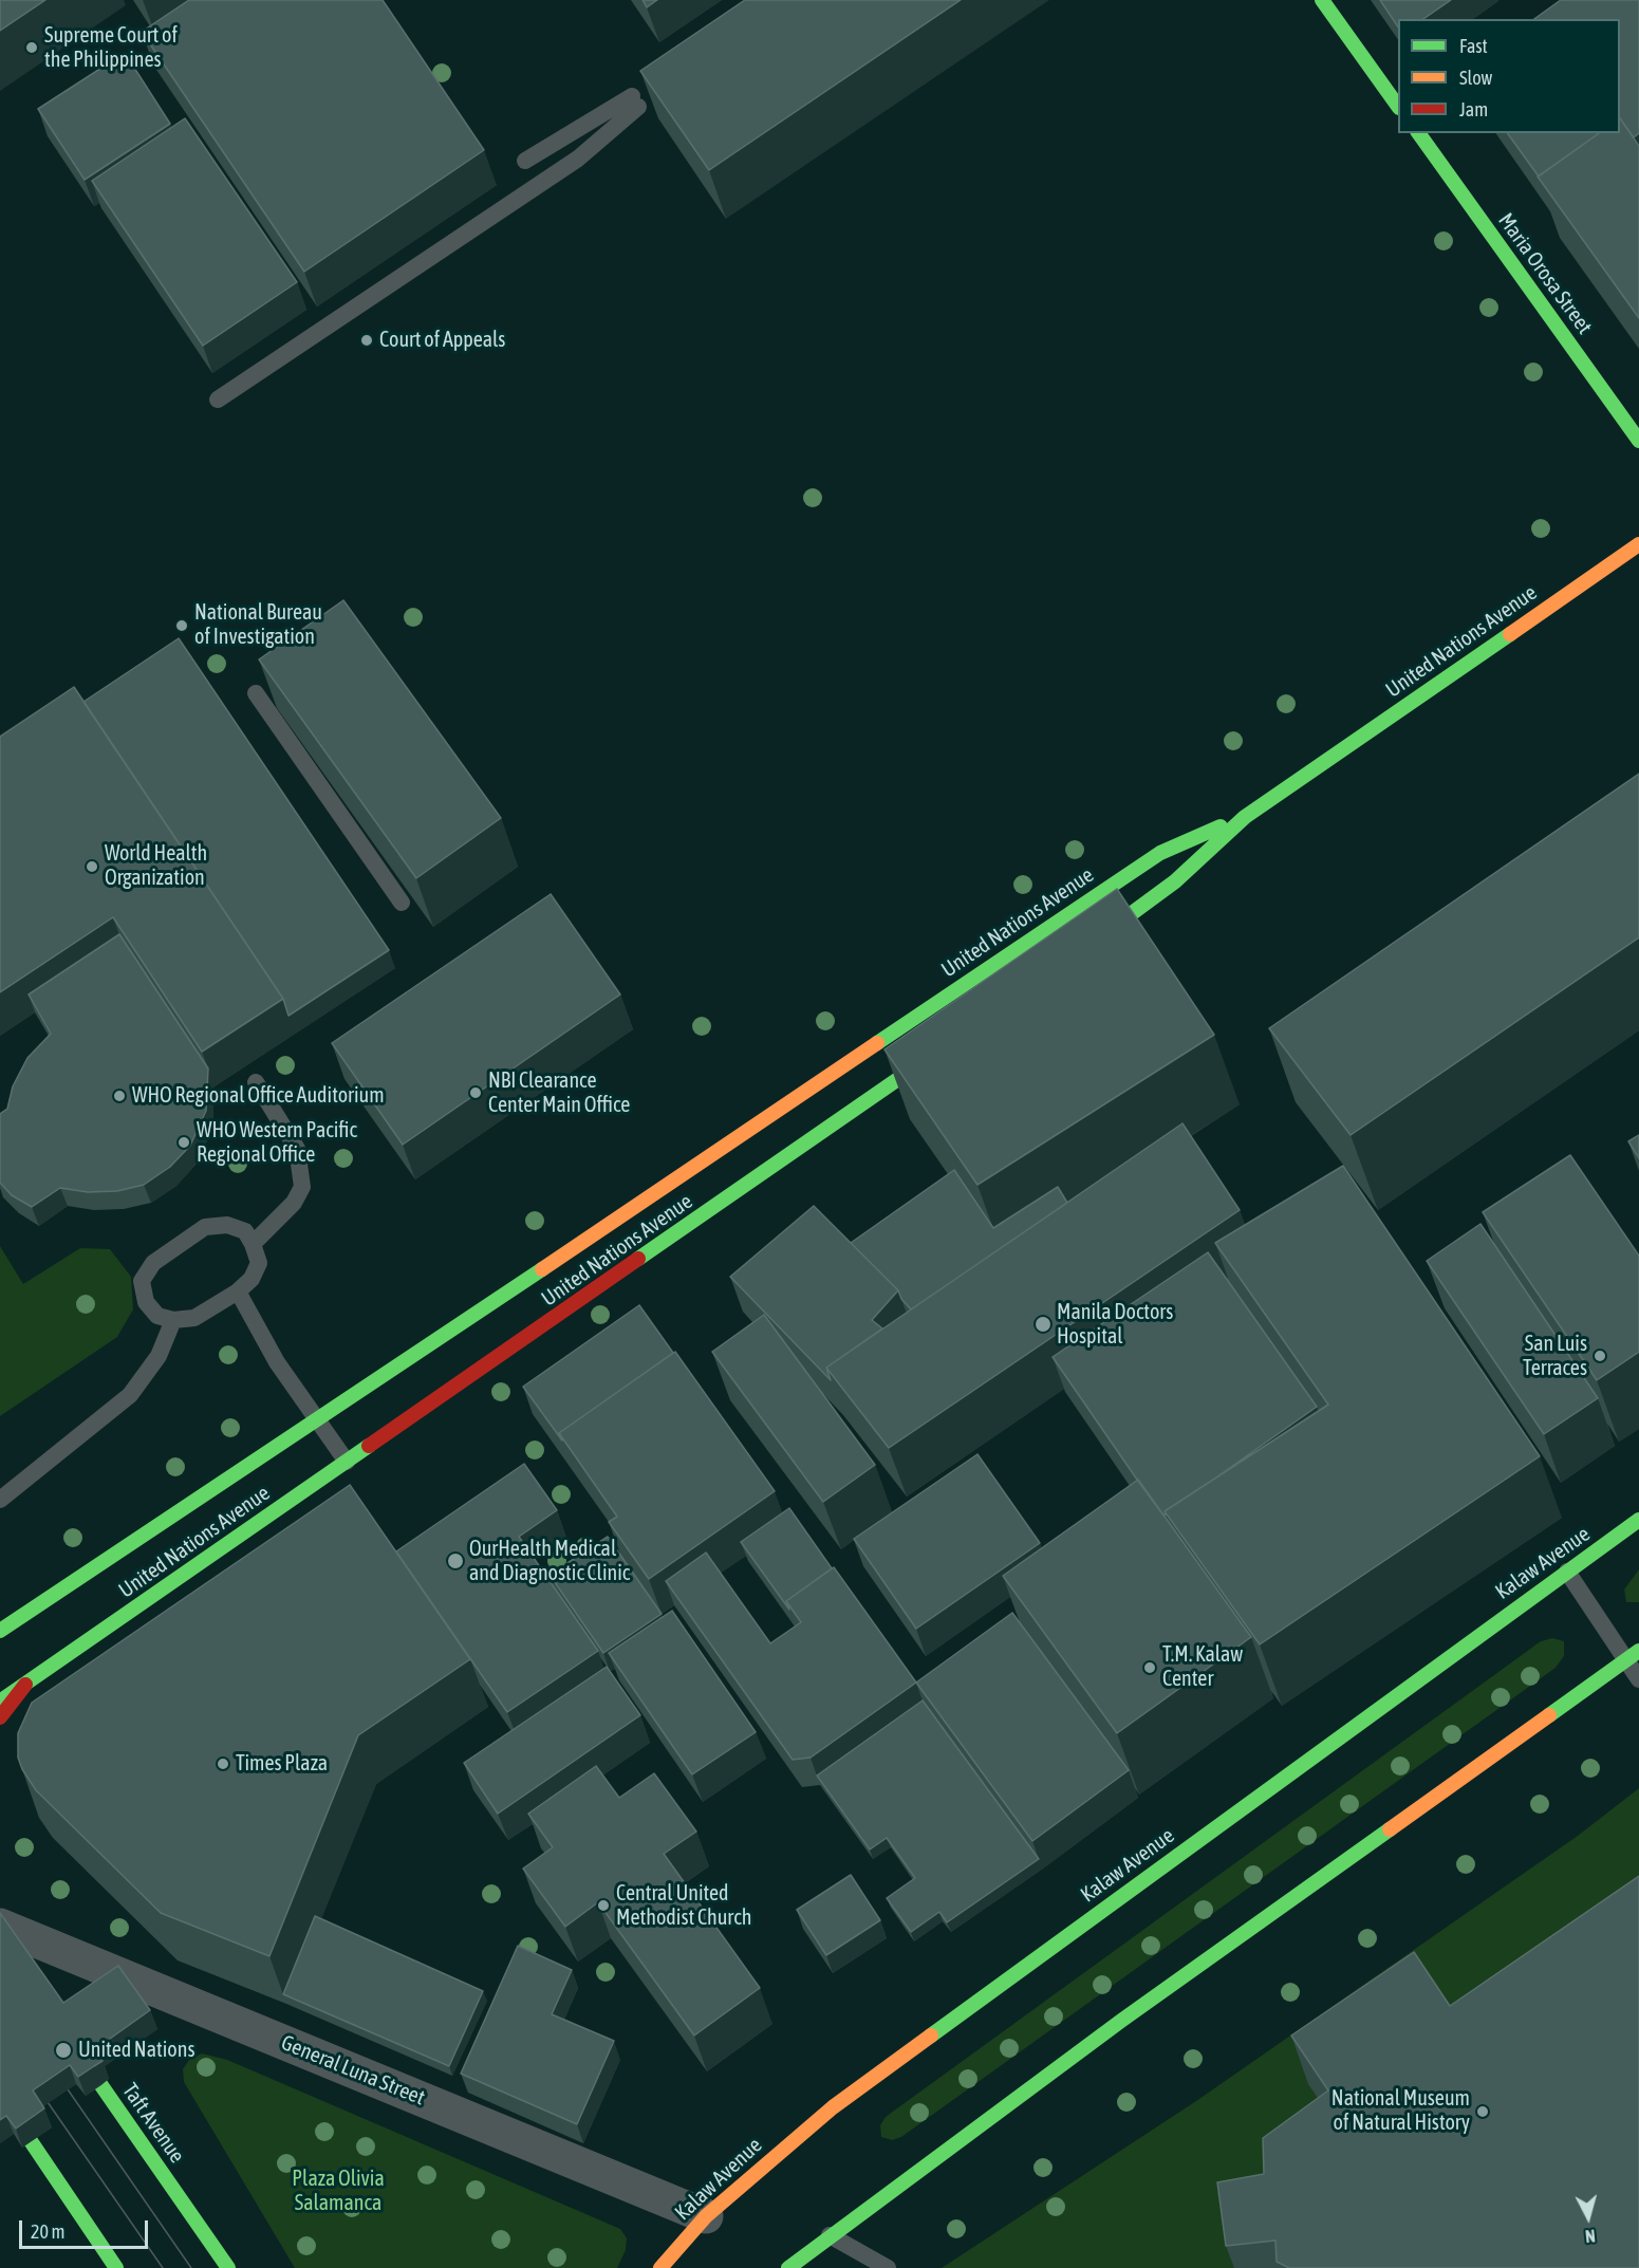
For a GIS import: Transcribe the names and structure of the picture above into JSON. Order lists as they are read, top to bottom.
{
  "streets": {
    "main road": [
      "Maria Orosa Street",
      "United Nations Avenue",
      "Kalaw Avenue",
      "Taft Avenue"
    ],
    "street": ["General Luna Street"]
  },
  "crossings": [
    ["Kalaw Avenue", "General Luna Street"]
  ],
  "parks": ["Plaza Olivia Salamanca"],
  "places": [
    "Supreme Court of the Philippines",
    "Court of Appeals",
    "National Bureau of Investigation",
    "World Health Organization",
    "NBI Clearance Center Main Office",
    "WHO Regional Office Auditorium",
    "WHO Western Pacific Regional Office",
    "Manila Doctors Hospital",
    "San Luis Terraces",
    "OurHealth Medical and Diagnostic Clinic",
    "T.M. Kalaw Center",
    "Times Plaza",
    "Central United Methodist Church",
    "United Nations",
    "National Museum of Natural History"
  ],
  "legend": ["Fast", "Slow", "Jam"],
  "scale_bar": "20 m",
  "north": "bottom"
}
